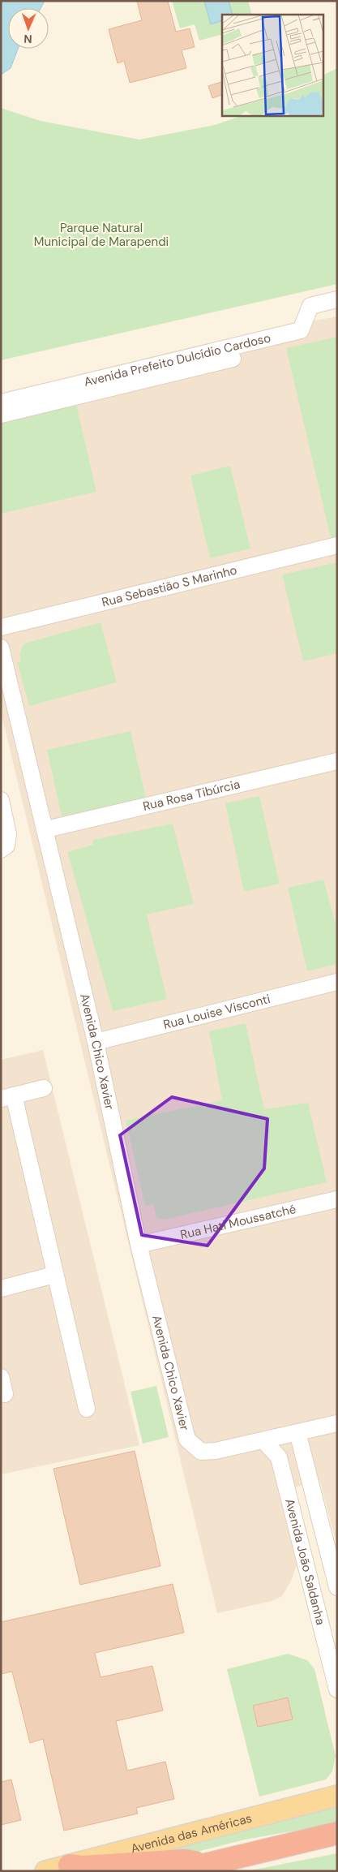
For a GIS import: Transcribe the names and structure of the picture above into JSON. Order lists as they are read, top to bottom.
{
  "streets": {
    "main road": ["Avenida das Américas"],
    "street": [
      "Avenida Prefeito Dulcídio Cardoso",
      "Rua Sebastião S Marinho",
      "Rua Rosa Tibúrcia",
      "Rua Louise Visconti",
      "Avenida Chico Xavier",
      "Rua Hati Moussatché",
      "Avenida João Saldanha"
    ]
  },
  "crossings": [
    ["Rua Rosa Tibúrcia", "Avenida Chico Xavier"],
    ["Rua Louise Visconti", "Avenida Chico Xavier"],
    ["Avenida Chico Xavier", "Rua Hati Moussatché"],
    ["Avenida Chico Xavier", "Avenida João Saldanha"]
  ],
  "parks": ["Parque Natural Municipal de Marapendi"],
  "north": "bottom"
}
